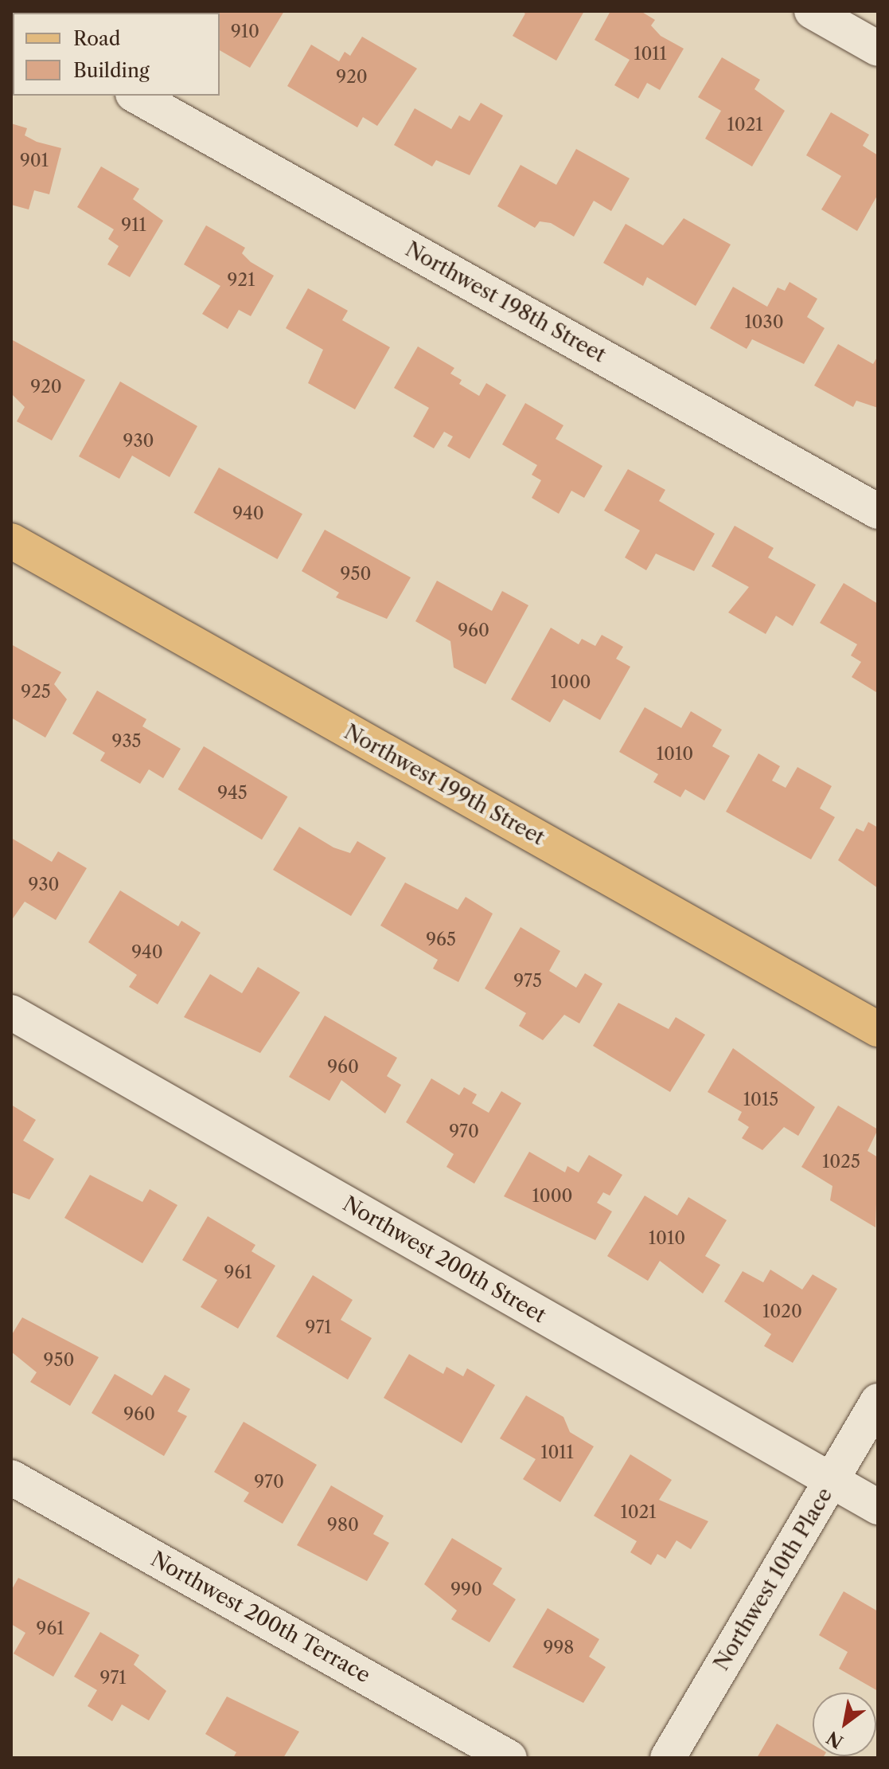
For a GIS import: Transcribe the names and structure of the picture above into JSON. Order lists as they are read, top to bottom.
{
  "streets": {
    "main road": ["Northwest 199th Street"],
    "street": [
      "Northwest 198th Street",
      "Northwest 200th Street",
      "Northwest 10th Place",
      "Northwest 200th Terrace"
    ]
  },
  "crossings": [
    ["Northwest 200th Street", "Northwest 10th Place"]
  ],
  "house_numbers": [
    "910",
    "1011",
    "920",
    "1021",
    "901",
    "911",
    "921",
    "1030",
    "920",
    "930",
    "940",
    "950",
    "960",
    "1000",
    "925",
    "935",
    "1010",
    "945",
    "930",
    "965",
    "940",
    "975",
    "960",
    "1015",
    "970",
    "1025",
    "1000",
    "1010",
    "961",
    "1020",
    "971",
    "950",
    "960",
    "1011",
    "970",
    "1021",
    "980",
    "990",
    "961",
    "998",
    "971"
  ],
  "legend": ["Road", "Building"],
  "north": "bottom left"
}
